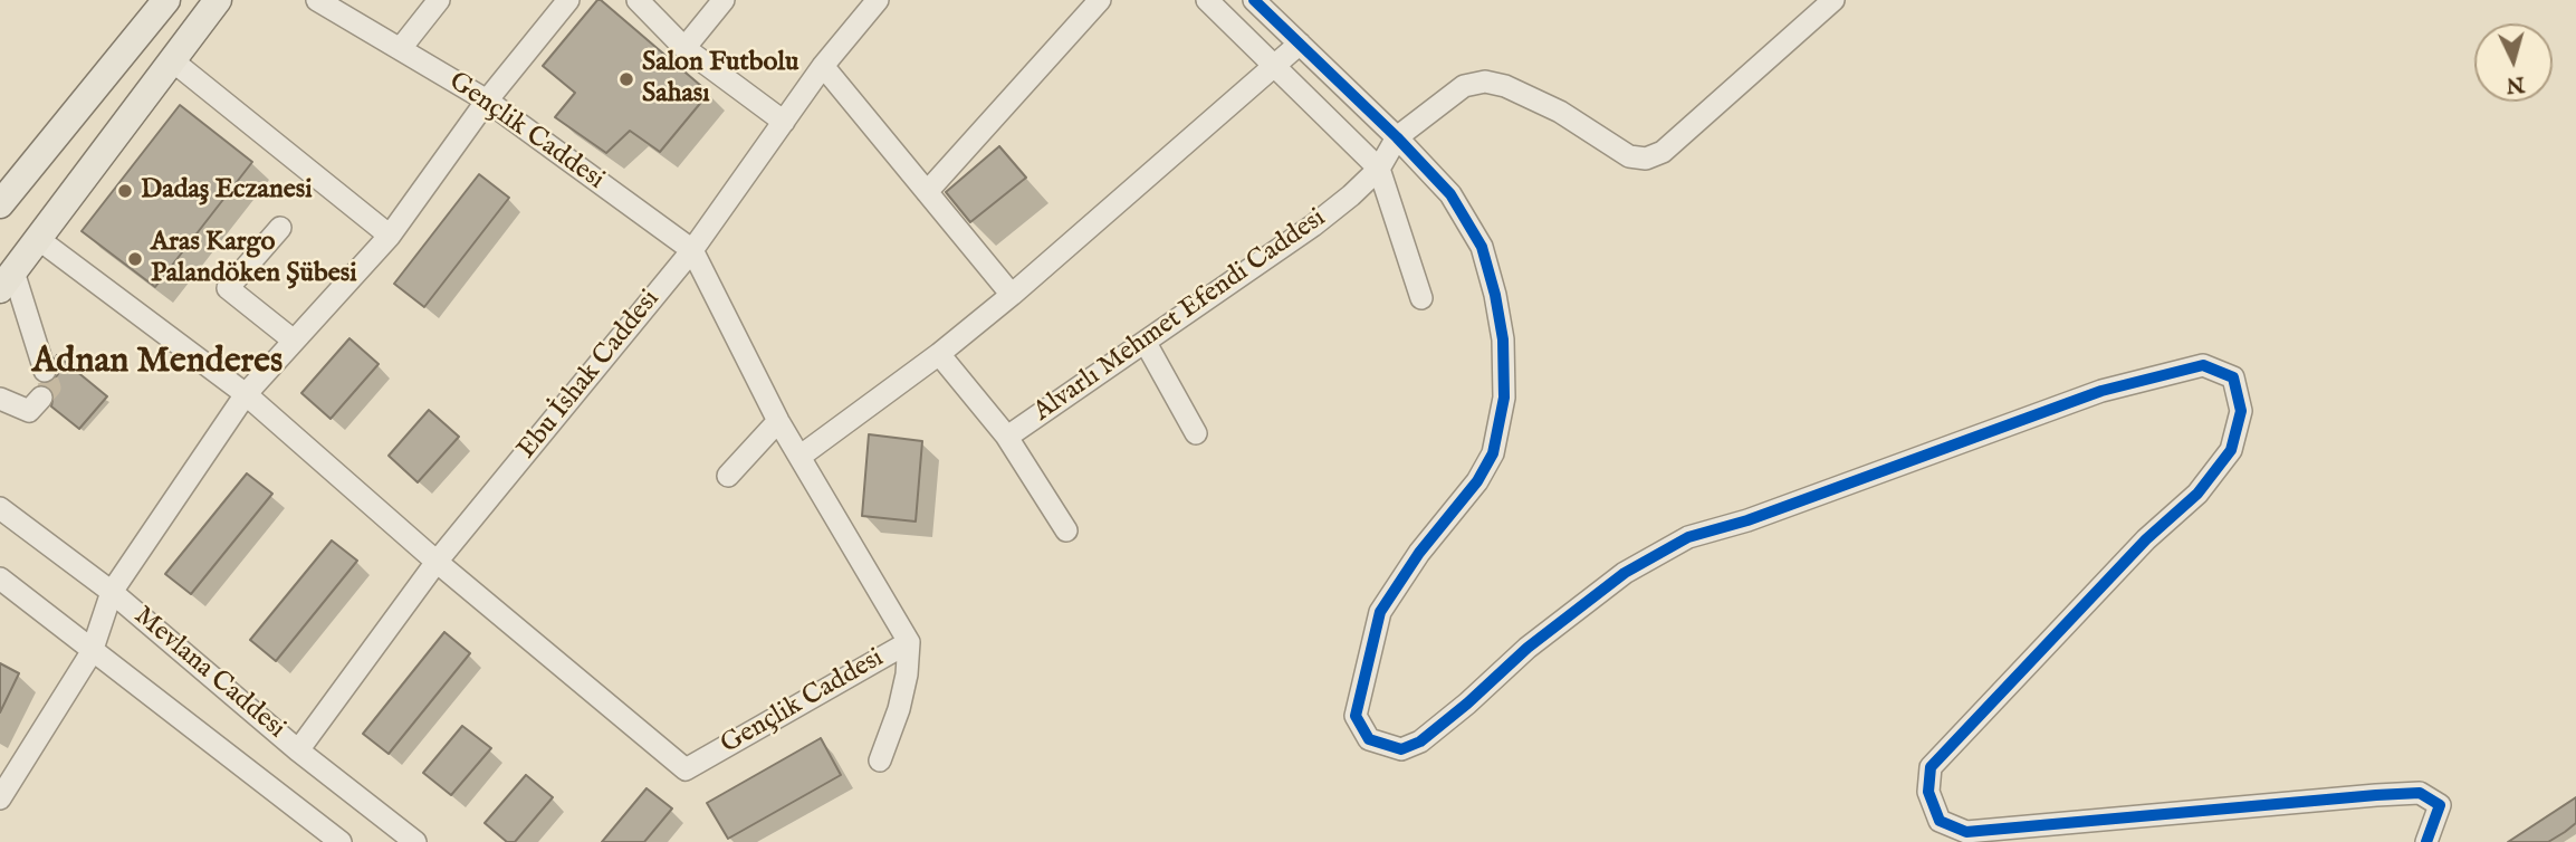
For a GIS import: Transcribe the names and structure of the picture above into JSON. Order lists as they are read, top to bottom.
{
  "streets": {
    "street": [
      "Gençlik Caddesi",
      "Alvarlı Mehmet Efendi Caddesi",
      "Ebu İshak Caddesi",
      "Mevlana Caddesi"
    ]
  },
  "crossings": [
    ["Gençlik Caddesi", "Ebu İshak Caddesi"],
    ["Ebu İshak Caddesi", "Mevlana Caddesi"]
  ],
  "districts": ["Adnan Menderes"],
  "places": ["Salon Futbolu Sahası", "Dadaş Eczanesi", "Aras Kargo Palandöken Şübesi"],
  "north": "bottom"
}
